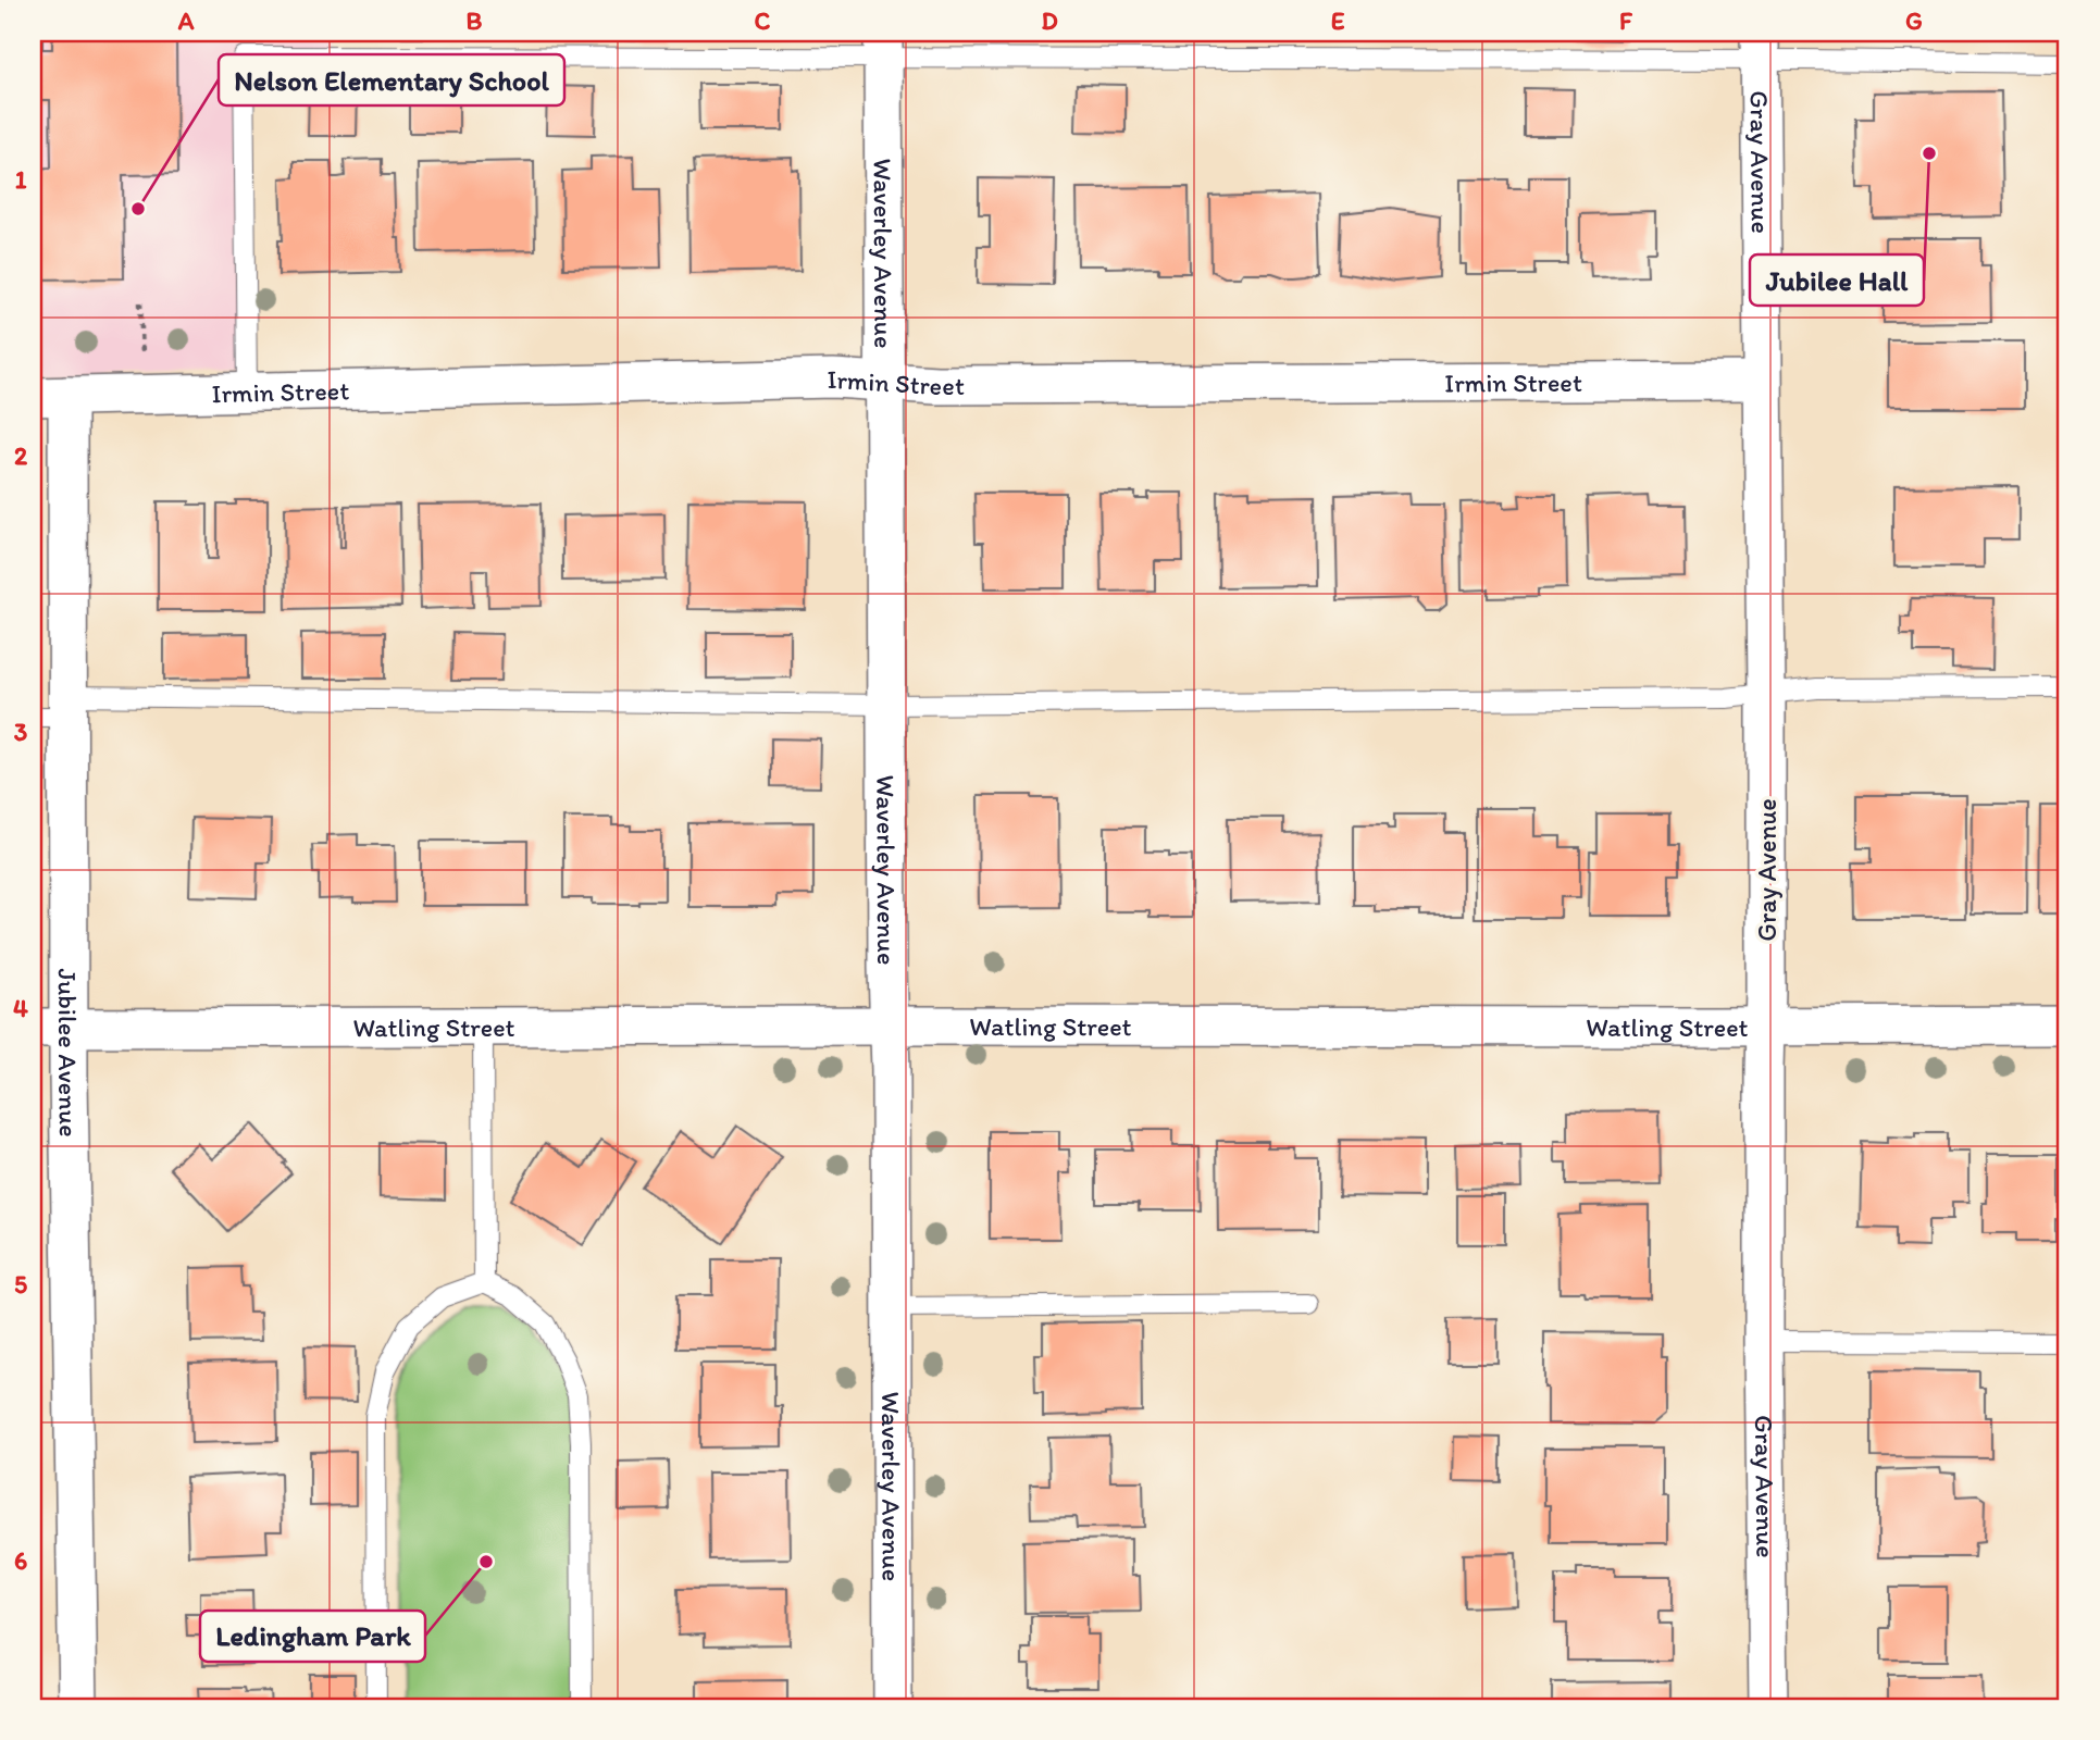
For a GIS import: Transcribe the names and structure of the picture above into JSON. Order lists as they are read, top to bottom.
{
  "streets": {
    "street": [
      "Gray Avenue",
      "Waverley Avenue",
      "Irmin Street",
      "Watling Street",
      "Jubilee Avenue"
    ]
  },
  "crossings": [
    ["Gray Avenue", "Irmin Street"],
    ["Gray Avenue", "Watling Street"],
    ["Waverley Avenue", "Irmin Street"],
    ["Waverley Avenue", "Watling Street"],
    ["Irmin Street", "Jubilee Avenue"],
    ["Watling Street", "Jubilee Avenue"]
  ],
  "places": ["Jubilee Hall", "Nelson Elementary School", "Ledingham Park"],
  "grid": {
    "columns": [
      "A",
      "B",
      "C",
      "D",
      "E",
      "F",
      "G"
    ],
    "rows": [
      "1",
      "2",
      "3",
      "4",
      "5",
      "6"
    ]
  }
}
